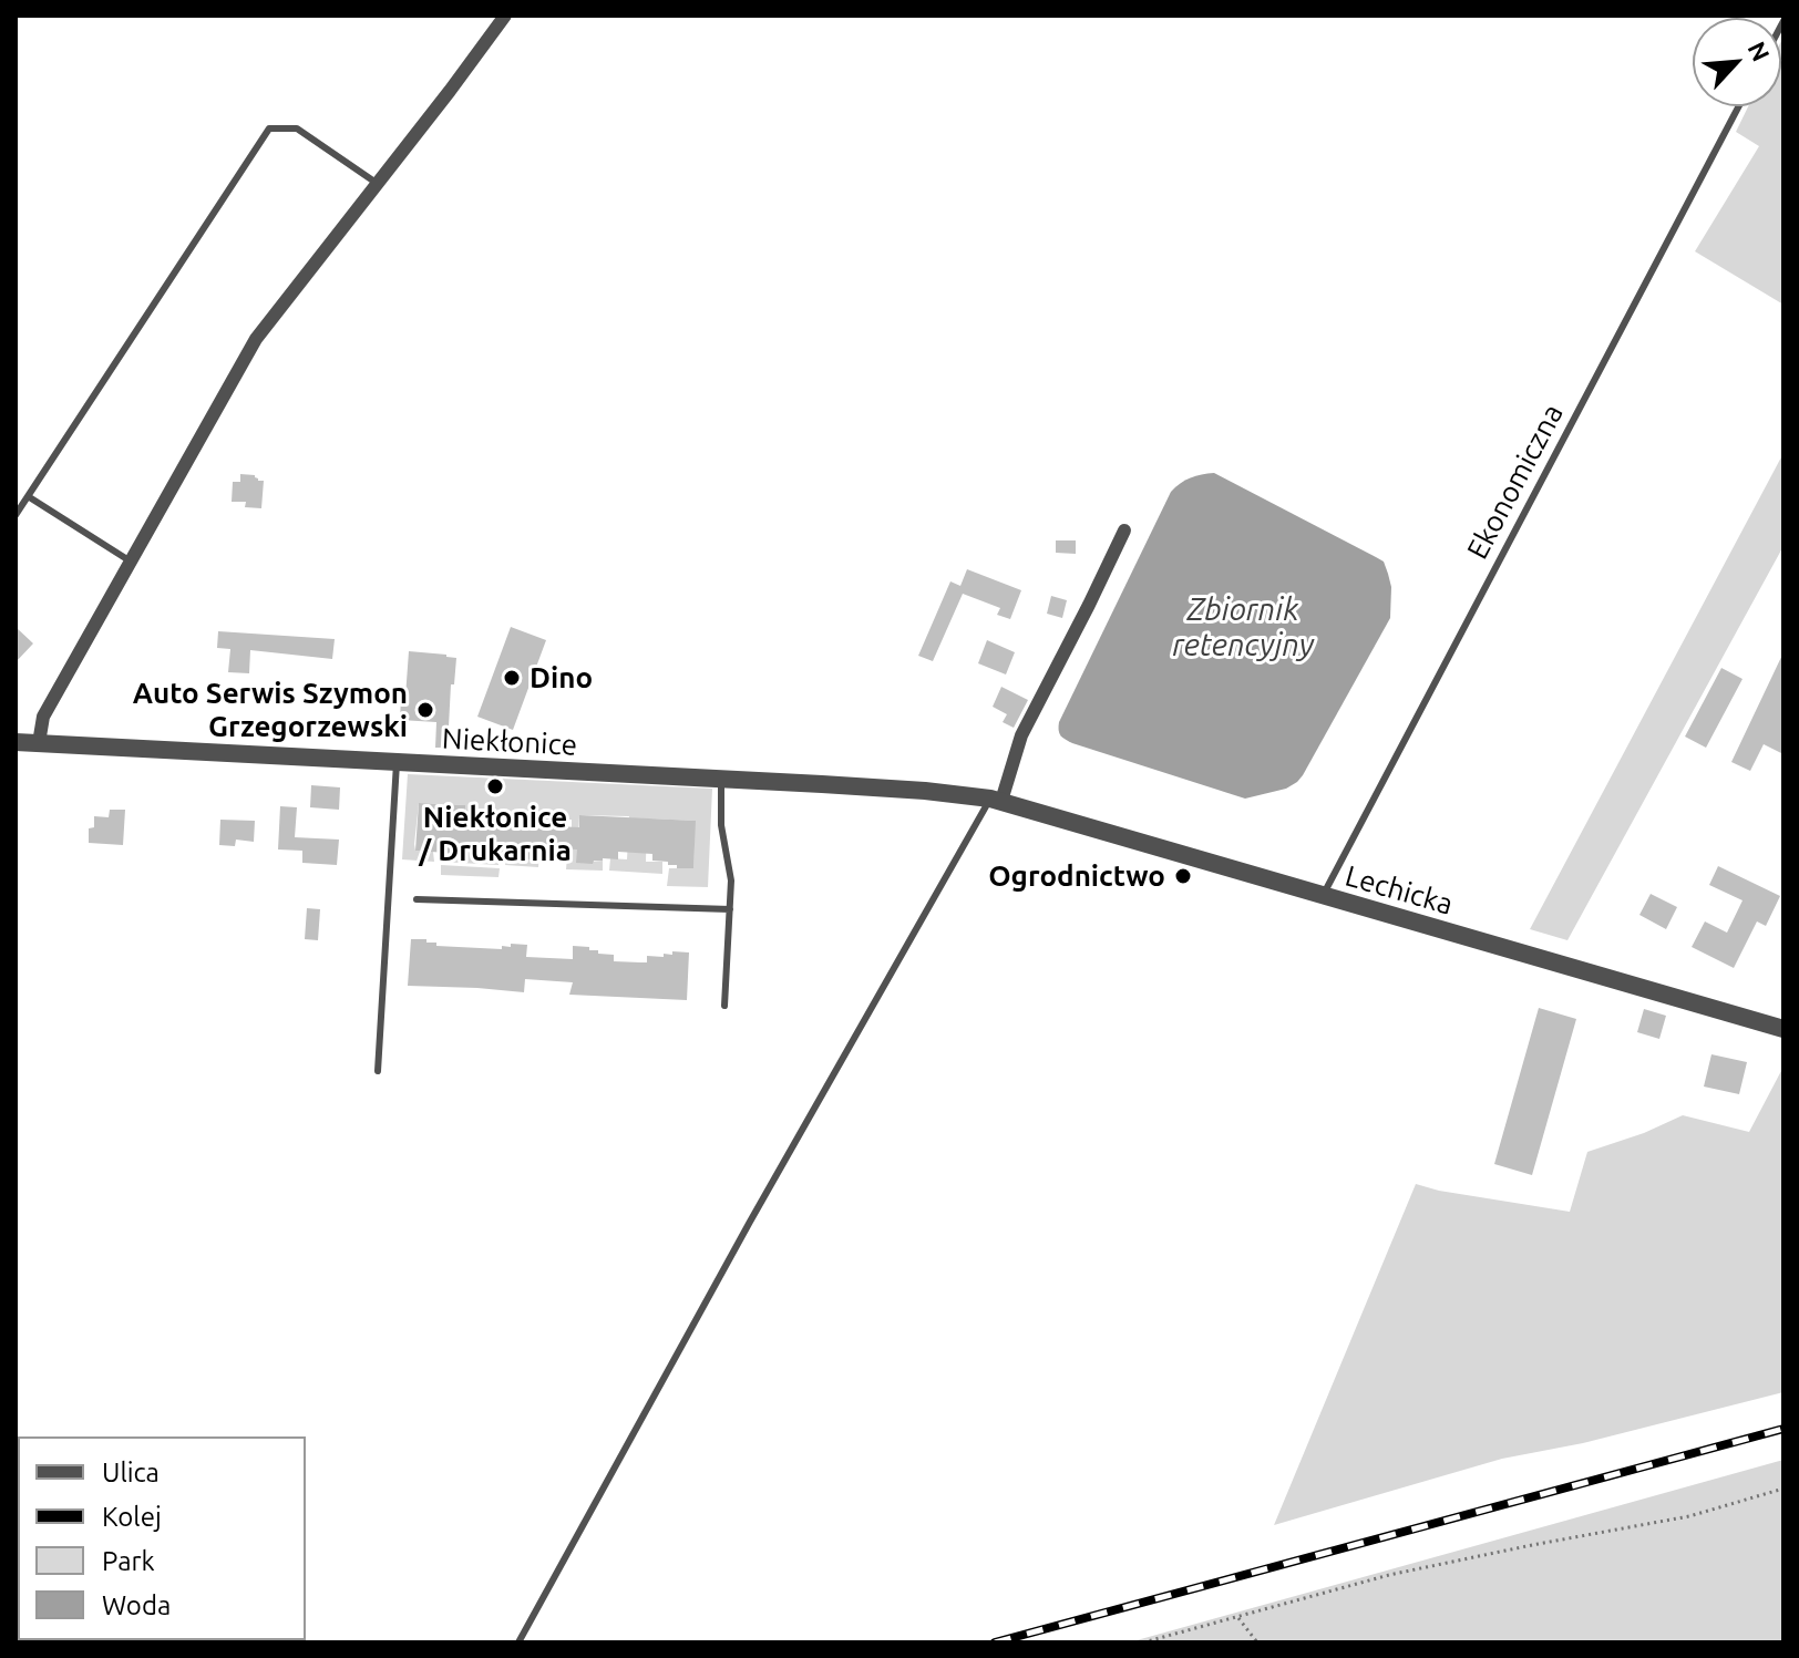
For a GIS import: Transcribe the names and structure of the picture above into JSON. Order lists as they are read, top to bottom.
{
  "streets": {
    "street": ["Niekłonice", "Lechicka"],
    "lane": ["Ekonomiczna"]
  },
  "crossings": [
    ["Ekonomiczna", "Lechicka"],
    ["Niekłonice", "Lechicka"]
  ],
  "water": ["Zbiornik retencyjny"],
  "places": [
    "Dino",
    "Auto Serwis Szymon Grzegorzewski",
    "Niekłonice / Drukarnia",
    "Ogrodnictwo"
  ],
  "legend": [
    "Ulica",
    "Kolej",
    "Park",
    "Woda"
  ],
  "north": "top right"
}
